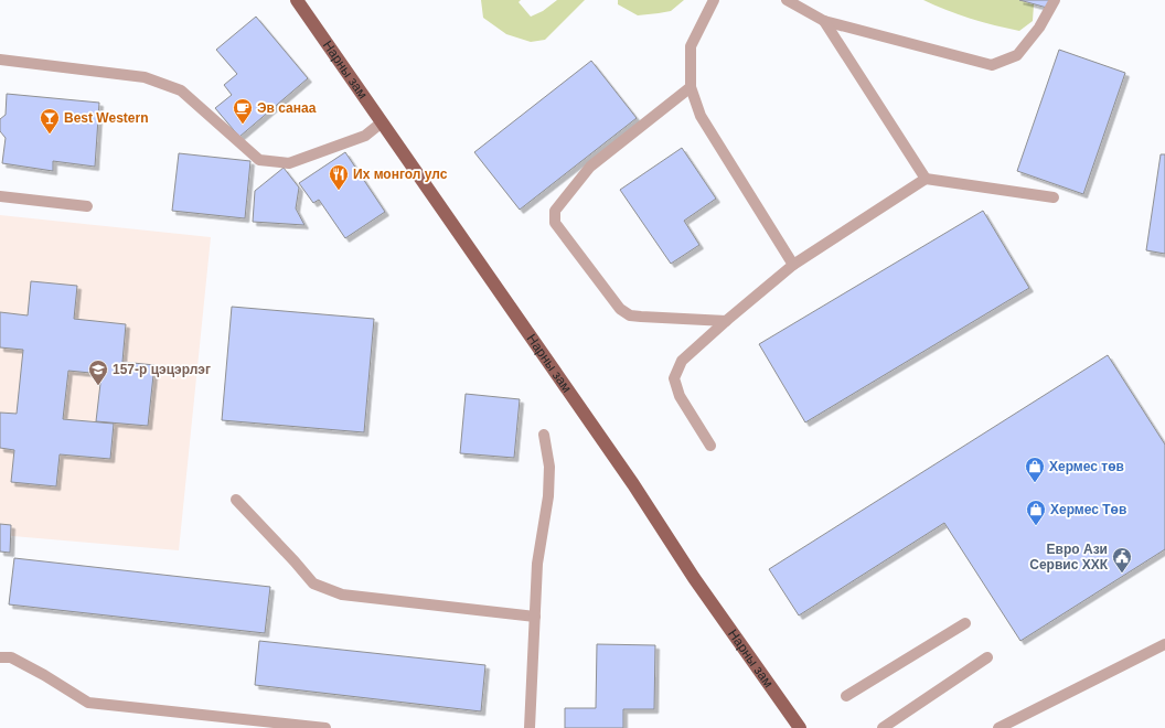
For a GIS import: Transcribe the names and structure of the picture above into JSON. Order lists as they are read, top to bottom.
{
  "streets": {
    "main road": ["Нарны зам"]
  },
  "places": {
    "cafe": ["Эв санаа"],
    "bar": ["Best Western"],
    "restaurant": ["Их монгол улс"],
    "school or university": ["157-р цэцэрлэг"],
    "shop": ["Хермес төв", "Хермес Төв"],
    "public building": ["Евро Ази Сервис ХХК"]
  }
}
